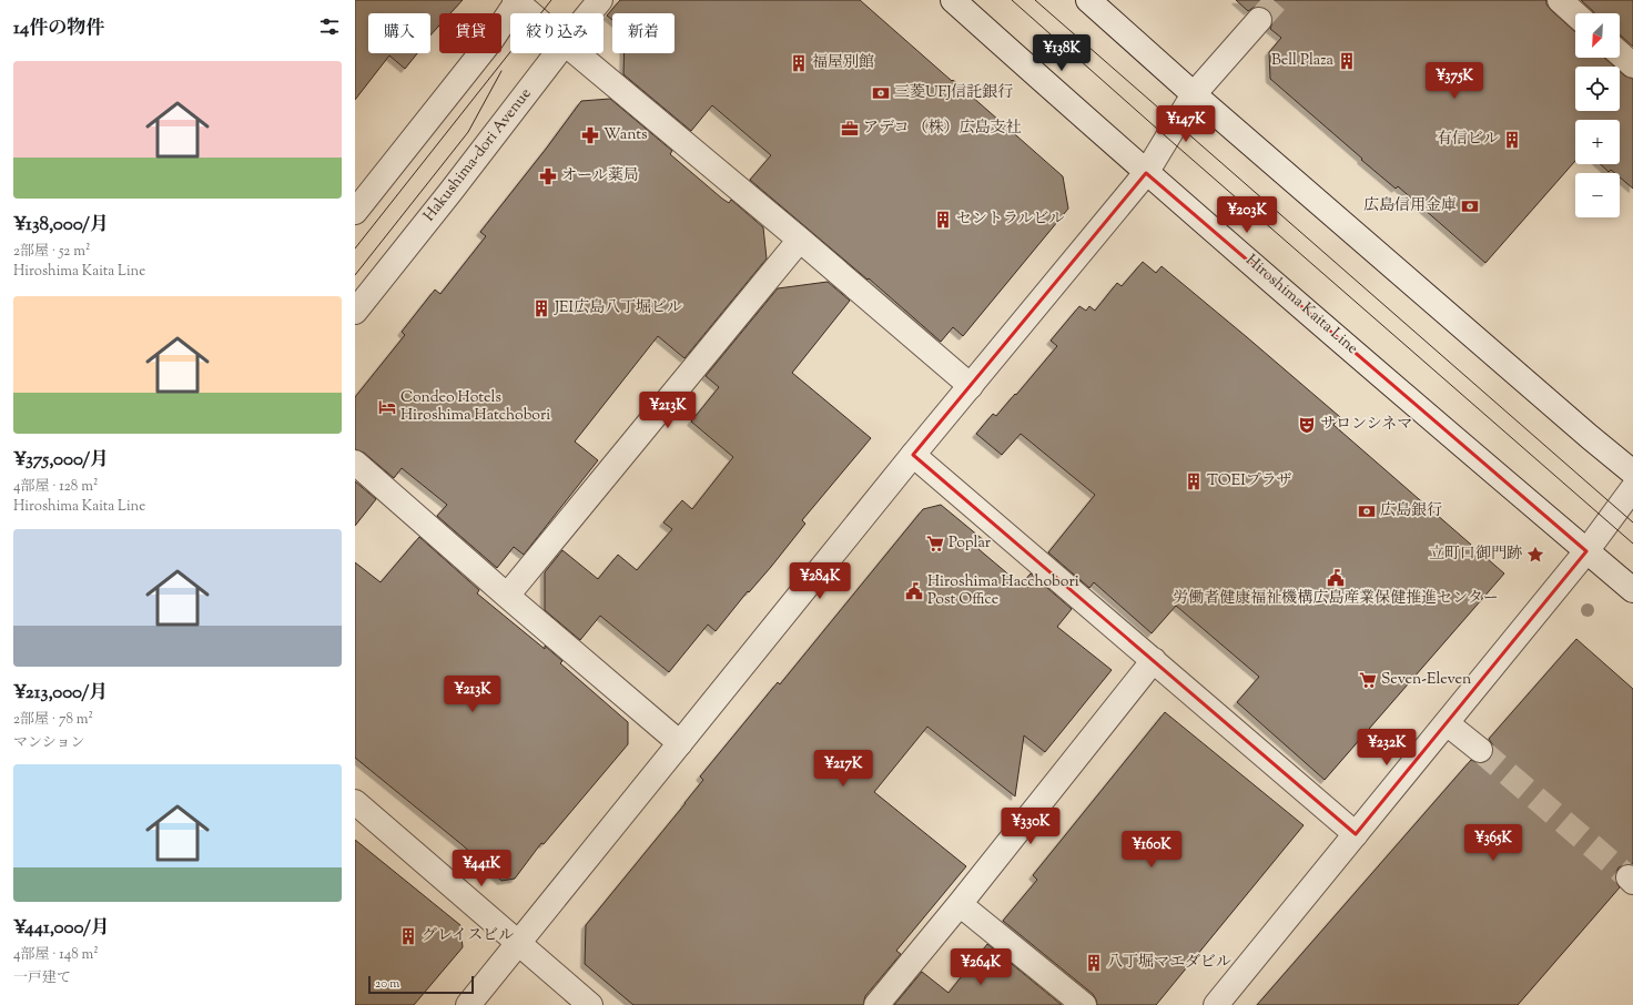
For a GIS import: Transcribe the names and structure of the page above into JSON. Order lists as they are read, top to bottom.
{
  "streets": {
    "street": ["Hakushima-dori Avenue", "Hiroshima Kaita Line"]
  },
  "places": {
    "building": [
      "Bell Plaza",
      "福屋別館",
      "有信ビル",
      "セントラルビル",
      "JEI広島八丁堀ビル",
      "TOEIプラザ",
      "グレイスビル",
      "八丁堀マエダビル"
    ],
    "bank": ["三菱UFJ信託銀行", "広島信用金庫", "広島銀行"],
    "office": ["アデコ （株）広島支社"],
    "pharmacy": ["Wants", "オール薬局"],
    "hotel": ["Condeo Hotels Hiroshima Hatchobori"],
    "theatre": ["サロンシネマ"],
    "supermarket": ["Poplar", "Seven-Eleven"],
    "place": ["立町口御門跡"],
    "public building": ["労働者健康福祉機構広島産業保健推進センター", "Hiroshima Hacchobori Post Office"]
  },
  "scale_bar": "20 m",
  "north": "bottom left",
  "page": {
    "heading": "14件の物件",
    "map_buttons": ["+", "−"],
    "chip": [
      "購入",
      "賃貸",
      "絞り込み",
      "新着"
    ],
    "price": [
      "¥138K",
      "¥375K",
      "¥147K",
      "¥203K",
      "¥213K",
      "¥284K",
      "¥213K",
      "¥232K",
      "¥217K",
      "¥330K",
      "¥365K",
      "¥160K",
      "¥441K",
      "¥264K"
    ],
    "list": [
      {
        "name": "¥138,000/月",
        "note": "2部屋 · 52 m² · Hiroshima Kaita Line"
      },
      {
        "name": "¥375,000/月",
        "note": "4部屋 · 128 m² · Hiroshima Kaita Line"
      },
      {
        "name": "¥213,000/月",
        "note": "2部屋 · 78 m² · マンション"
      },
      {
        "name": "¥441,000/月",
        "note": "4部屋 · 148 m² · 一戸建て"
      }
    ],
    "scale": "20 m"
  }
}
